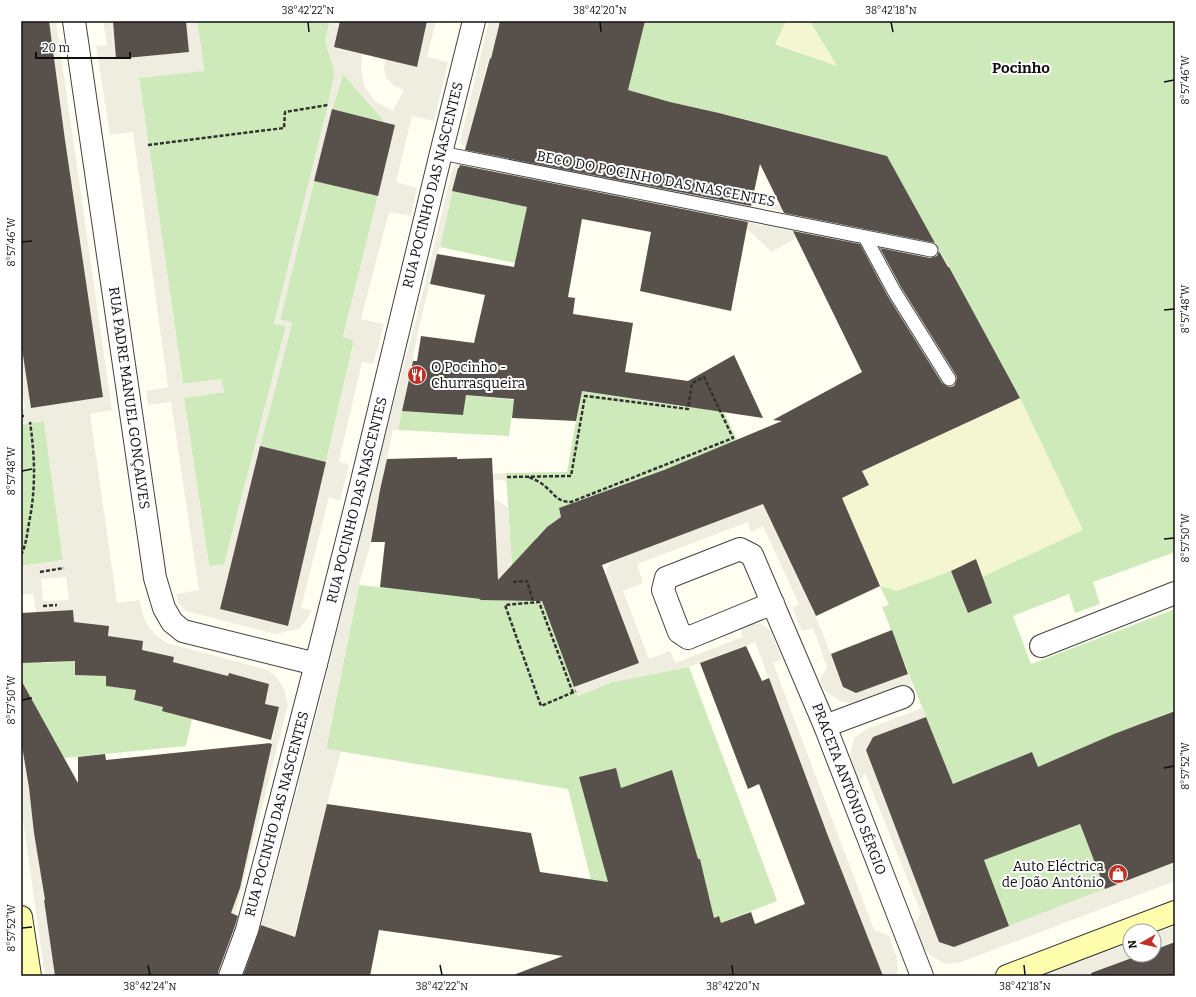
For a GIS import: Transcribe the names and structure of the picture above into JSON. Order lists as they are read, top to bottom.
{
  "streets": {
    "street": ["RUA POCINHO DAS NASCENTES", "RUA PADRE MANUEL GONÇALVES", "PRACETA ANTÓNIO SÉRGIO"],
    "lane": ["BECO DO POCINHO DAS NASCENTES"]
  },
  "crossings": [
    ["BECO DO POCINHO DAS NASCENTES", "RUA POCINHO DAS NASCENTES"],
    ["RUA POCINHO DAS NASCENTES", "RUA PADRE MANUEL GONÇALVES"]
  ],
  "districts": ["Pocinho"],
  "places": {
    "restaurant": ["O Pocinho - Churrasqueira"],
    "shop": ["Auto Eléctrica de João António"]
  },
  "scale_bar": "20 m",
  "north": "left",
  "coordinates": [
    "38°42'22\"N",
    "38°42'20\"N",
    "38°42'18\"N",
    "8°57'46\"W",
    "8°57'48\"W",
    "8°57'50\"W",
    "8°57'52\"W",
    "38°42'24\"N"
  ]
}
